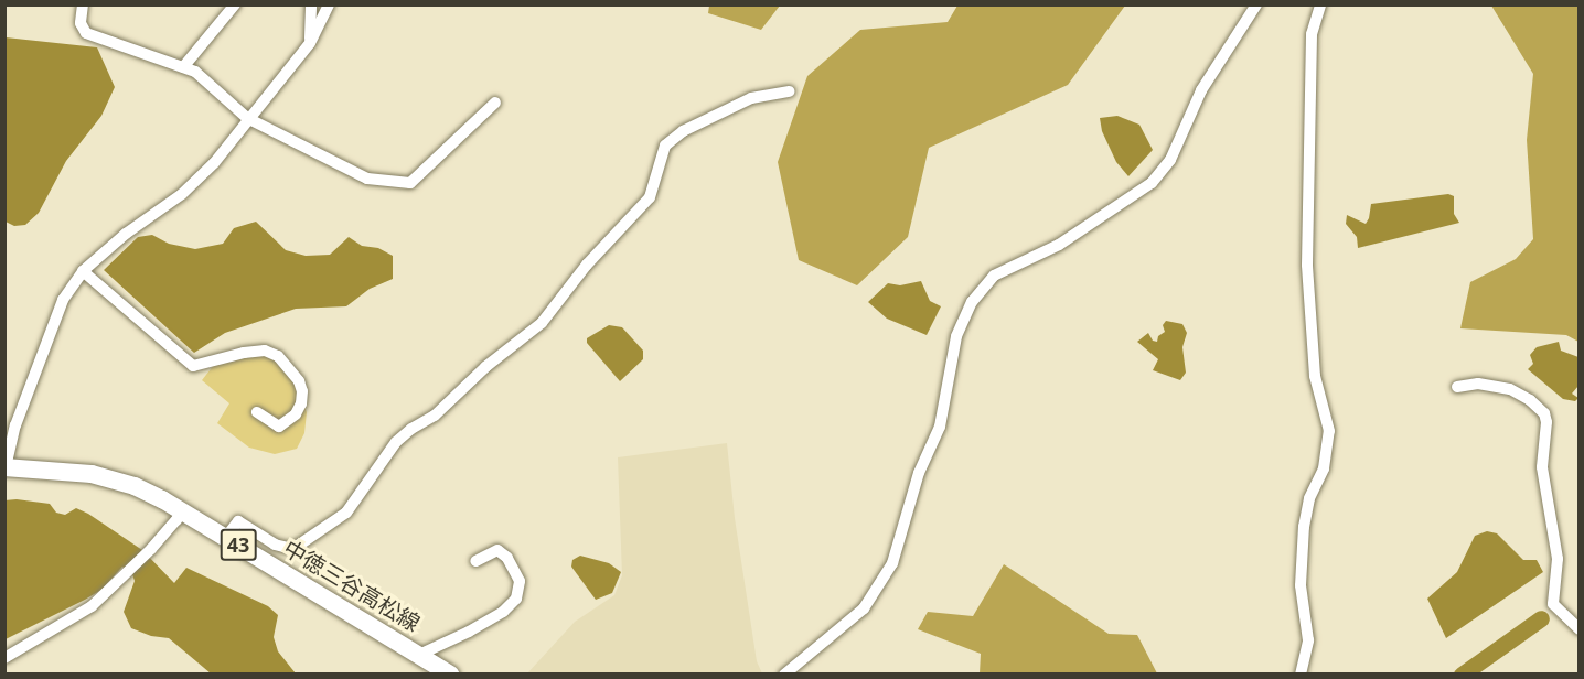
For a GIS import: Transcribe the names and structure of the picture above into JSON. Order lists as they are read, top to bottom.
{
  "streets": {
    "main road": ["43", "中徳三谷高松線"]
  }
}
